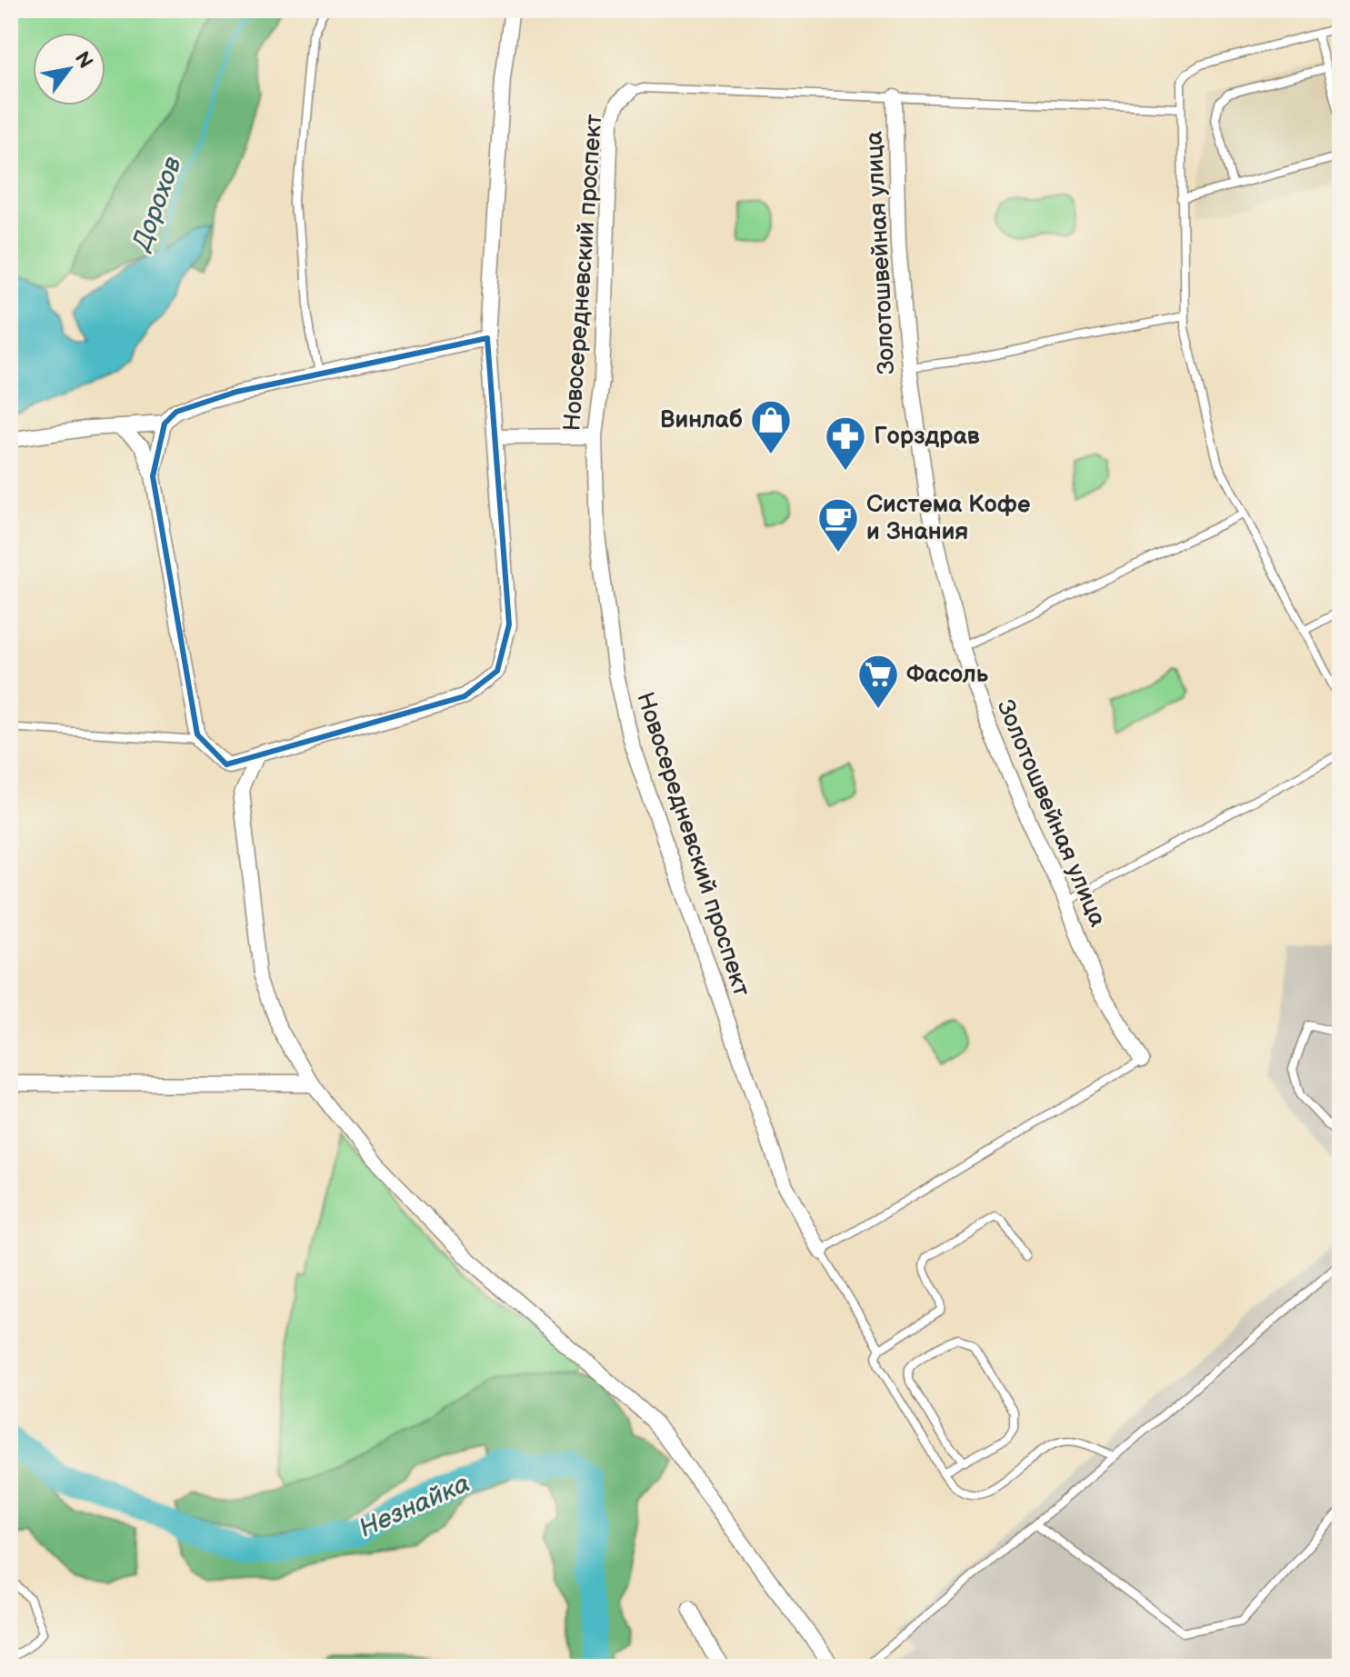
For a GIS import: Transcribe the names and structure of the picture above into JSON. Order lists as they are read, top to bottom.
{
  "streets": {
    "street": ["Золотошвейная улица", "Новосередневский проспект"]
  },
  "water": ["Дорохов", "Незнайка"],
  "places": {
    "shop": ["Винлаб"],
    "pharmacy": ["Горздрав"],
    "cafe": ["Система Кофе и Знания"],
    "supermarket": ["Фасоль"]
  },
  "north": "top right"
}
